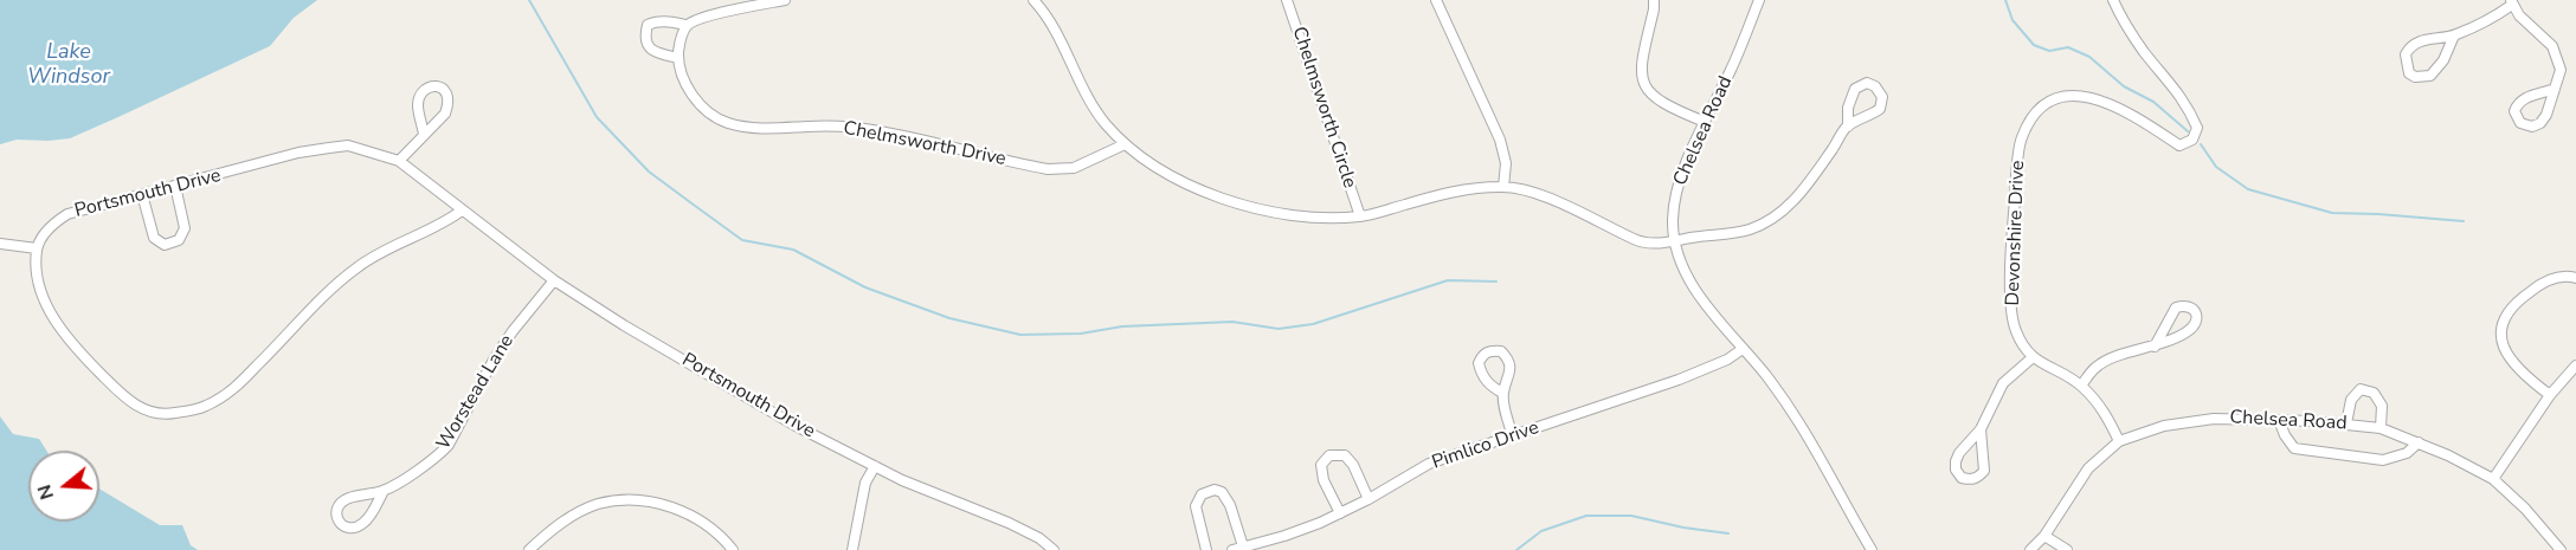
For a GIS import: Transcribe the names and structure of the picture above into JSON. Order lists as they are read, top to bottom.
{
  "streets": {
    "street": [
      "Chelmsworth Circle",
      "Chelsea Road",
      "Chelmsworth Drive",
      "Portsmouth Drive",
      "Devonshire Drive",
      "Worstead Lane",
      "Pimlico Drive"
    ]
  },
  "crossings": [
    ["Chelsea Road", "Pimlico Drive"],
    ["Portsmouth Drive", "Worstead Lane"]
  ],
  "water": ["Lake Windsor"],
  "north": "left"
}
